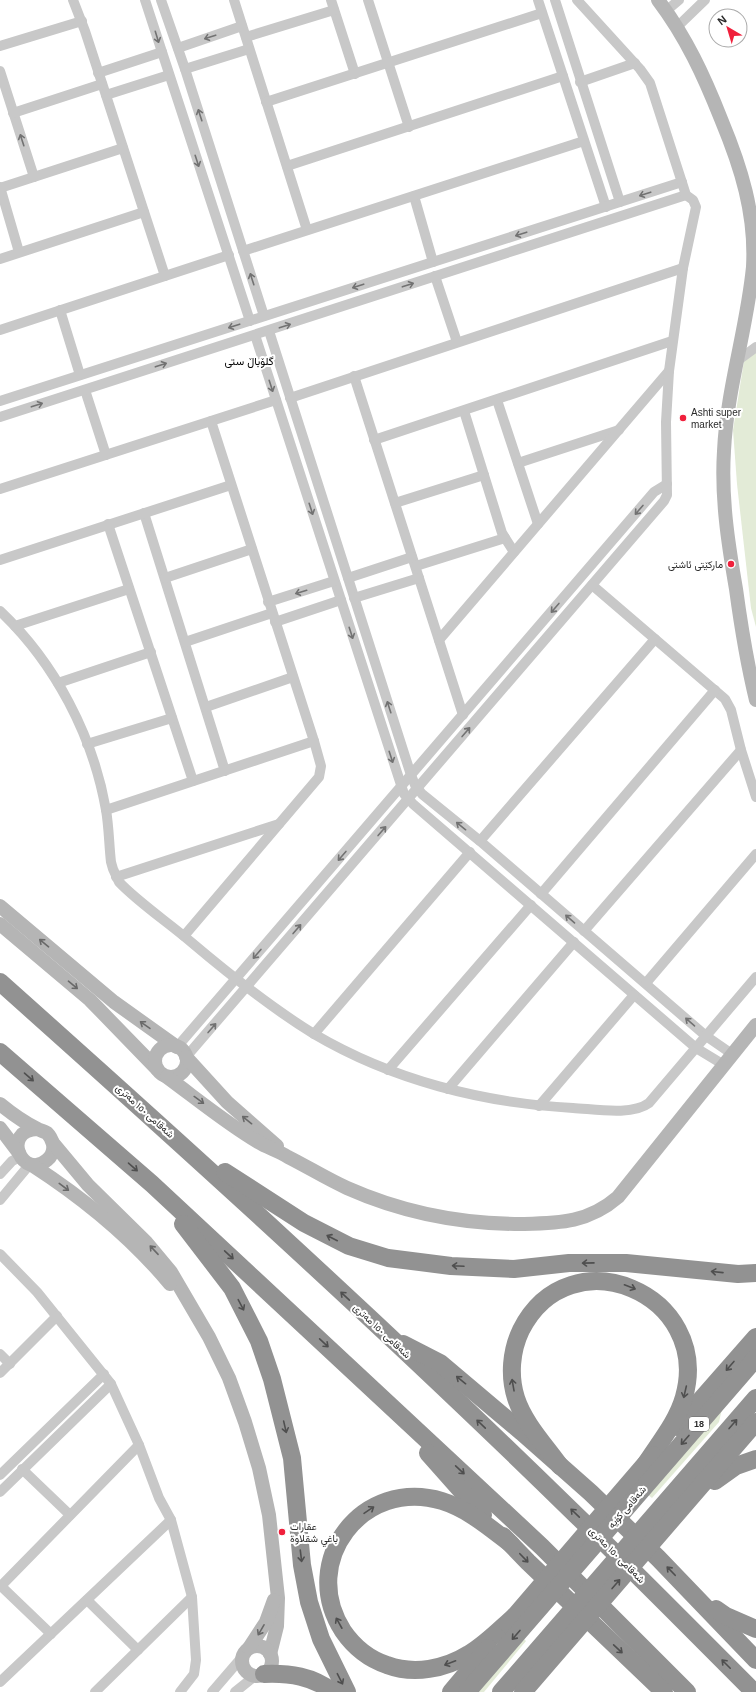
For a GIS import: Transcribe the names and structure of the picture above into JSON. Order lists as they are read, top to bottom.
{
  "streets": {
    "highway": ["شەقامی ١٥٠ مەتری", "18", "شەقامی کۆیە"]
  },
  "districts": ["گلۆباڵ ستی"],
  "places": ["Ashti super market", "مارکێتی ئاشتی", "عقارات باغي شقلاوة"],
  "north": "top left"
}
